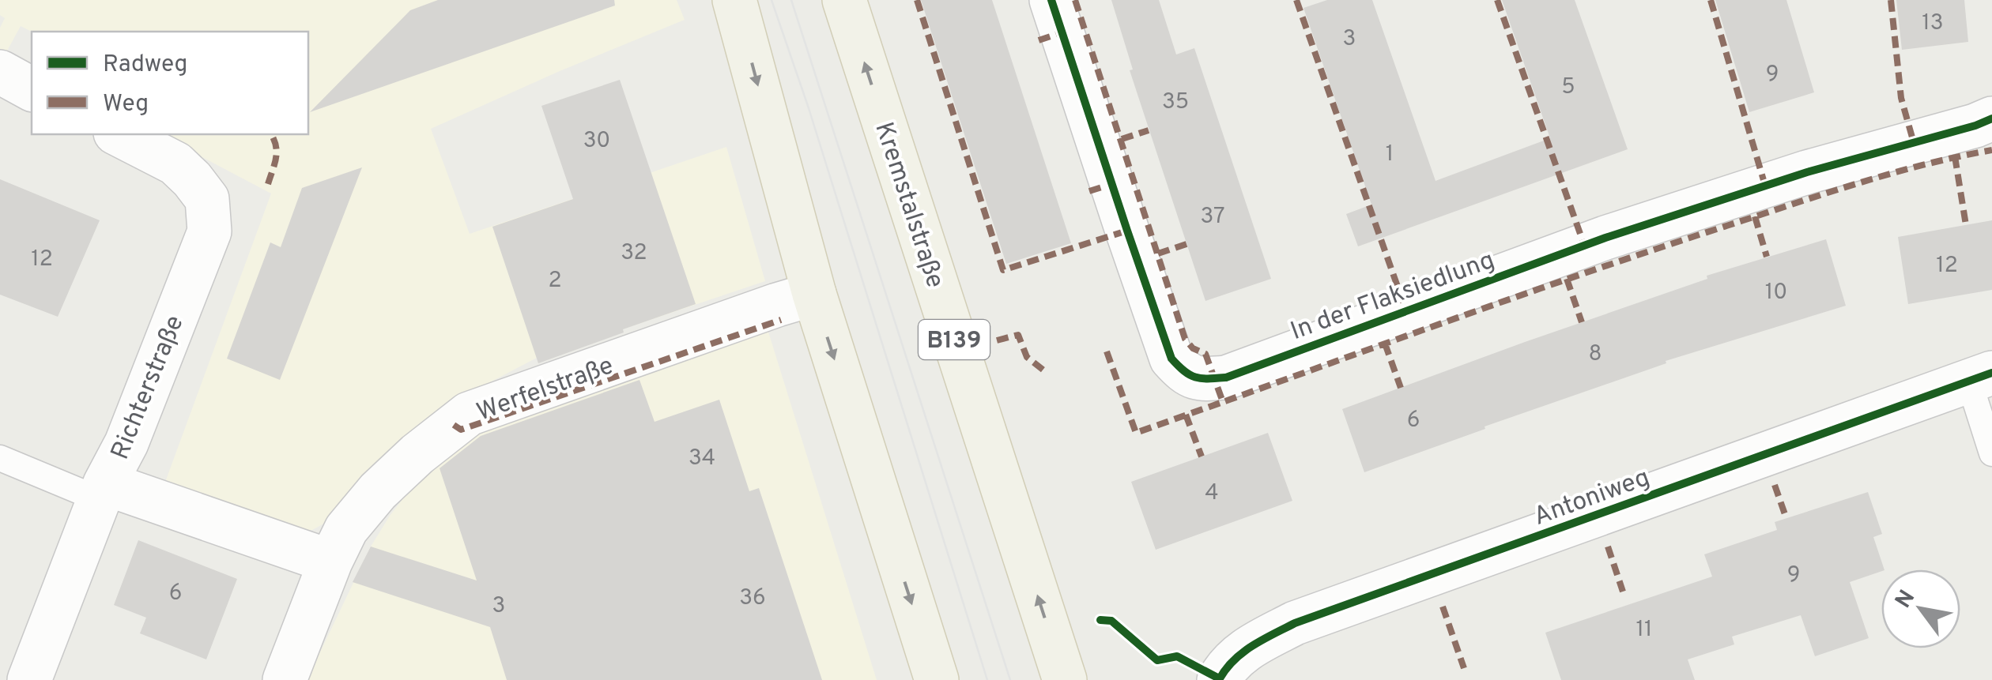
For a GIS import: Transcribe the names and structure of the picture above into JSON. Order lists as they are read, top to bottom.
{
  "streets": {
    "main road": ["Kremstalstraße", "B139"],
    "street": [
      "In der Flaksiedlung",
      "Richterstraße",
      "Werfelstraße",
      "Antoniweg"
    ]
  },
  "house_numbers": [
    "13",
    "3",
    "9",
    "5",
    "35",
    "30",
    "1",
    "37",
    "32",
    "12",
    "12",
    "2",
    "10",
    "8",
    "6",
    "34",
    "4",
    "9",
    "6",
    "36",
    "3",
    "11"
  ],
  "legend": ["Radweg", "Weg"],
  "north": "top left"
}
